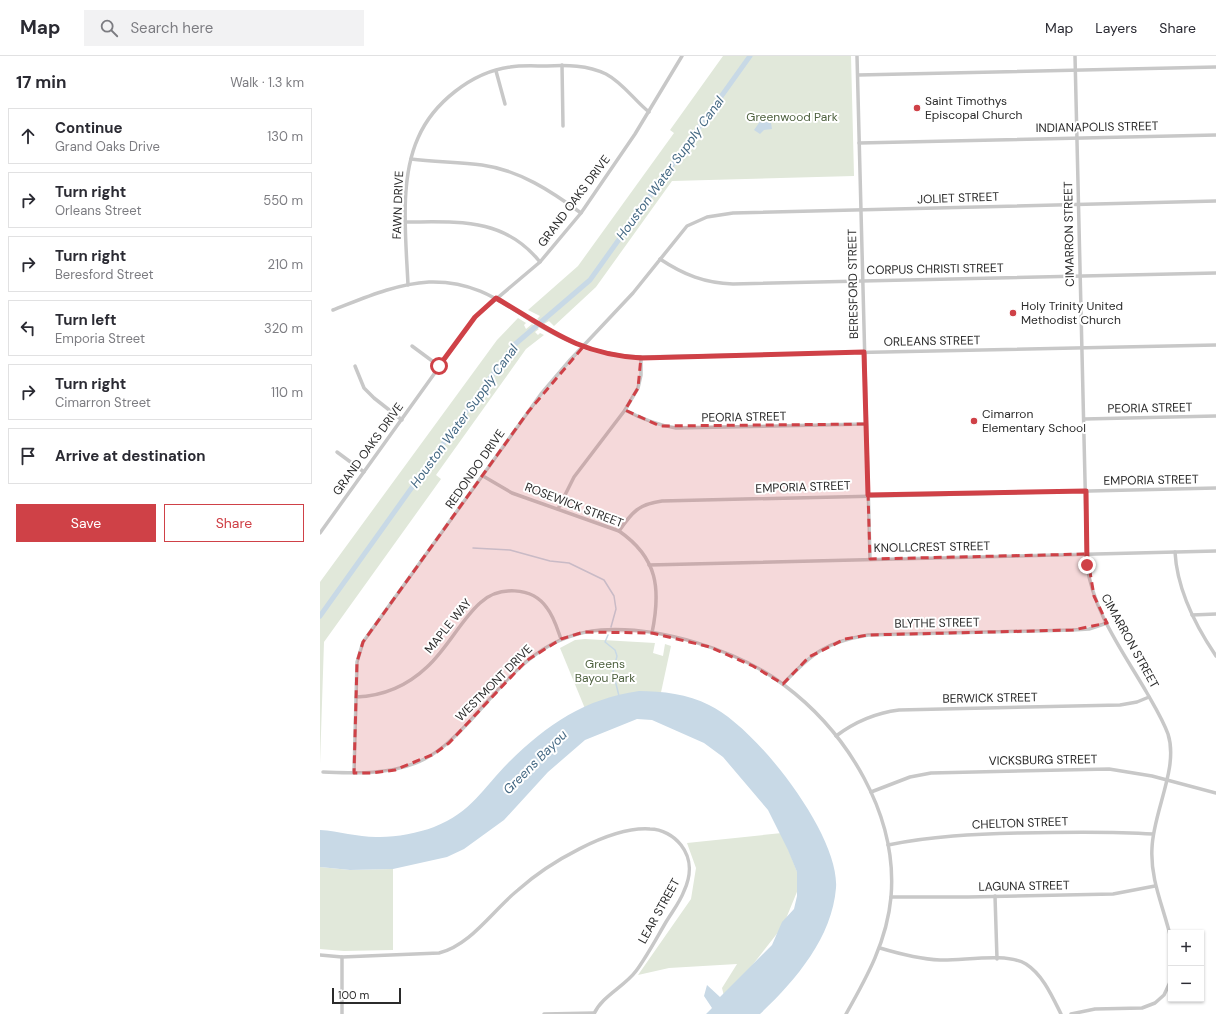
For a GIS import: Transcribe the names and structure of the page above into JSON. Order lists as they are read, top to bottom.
{
  "streets": {
    "street": [
      "INDIANAPOLIS STREET",
      "JOLIET STREET",
      "GRAND OAKS DRIVE",
      "FAWN DRIVE",
      "CIMARRON STREET",
      "CORPUS CHRISTI STREET",
      "BERESFORD STREET",
      "ORLEANS STREET",
      "PEORIA STREET",
      "REDONDO DRIVE",
      "EMPORIA STREET",
      "ROSEWICK STREET",
      "KNOLLCREST STREET",
      "BLYTHE STREET",
      "MAPLE WAY",
      "WESTMONT DRIVE",
      "BERWICK STREET",
      "VICKSBURG STREET",
      "CHELTON STREET",
      "LAGUNA STREET",
      "LEAR STREET"
    ]
  },
  "crossings": [
    ["INDIANAPOLIS STREET", "CIMARRON STREET"],
    ["INDIANAPOLIS STREET", "BERESFORD STREET"],
    ["JOLIET STREET", "CIMARRON STREET"],
    ["JOLIET STREET", "BERESFORD STREET"],
    ["JOLIET STREET", "REDONDO DRIVE"],
    ["GRAND OAKS DRIVE", "FAWN DRIVE"],
    ["GRAND OAKS DRIVE", "ORLEANS STREET"],
    ["FAWN DRIVE", "ORLEANS STREET"],
    ["CIMARRON STREET", "CORPUS CHRISTI STREET"],
    ["CIMARRON STREET", "ORLEANS STREET"],
    ["CIMARRON STREET", "PEORIA STREET"],
    ["CIMARRON STREET", "EMPORIA STREET"],
    ["CIMARRON STREET", "KNOLLCREST STREET"],
    ["CIMARRON STREET", "BLYTHE STREET"],
    ["CIMARRON STREET", "BERWICK STREET"],
    ["CIMARRON STREET", "VICKSBURG STREET"],
    ["CIMARRON STREET", "CHELTON STREET"],
    ["CIMARRON STREET", "LAGUNA STREET"],
    ["CORPUS CHRISTI STREET", "BERESFORD STREET"],
    ["CORPUS CHRISTI STREET", "REDONDO DRIVE"],
    ["BERESFORD STREET", "ORLEANS STREET"],
    ["BERESFORD STREET", "PEORIA STREET"],
    ["BERESFORD STREET", "EMPORIA STREET"],
    ["BERESFORD STREET", "KNOLLCREST STREET"],
    ["ORLEANS STREET", "REDONDO DRIVE"],
    ["REDONDO DRIVE", "ROSEWICK STREET"],
    ["REDONDO DRIVE", "MAPLE WAY"],
    ["REDONDO DRIVE", "WESTMONT DRIVE"],
    ["EMPORIA STREET", "ROSEWICK STREET"],
    ["ROSEWICK STREET", "KNOLLCREST STREET"],
    ["ROSEWICK STREET", "WESTMONT DRIVE"],
    ["BLYTHE STREET", "WESTMONT DRIVE"],
    ["MAPLE WAY", "WESTMONT DRIVE"],
    ["WESTMONT DRIVE", "BERWICK STREET"],
    ["WESTMONT DRIVE", "VICKSBURG STREET"],
    ["WESTMONT DRIVE", "CHELTON STREET"],
    ["WESTMONT DRIVE", "LAGUNA STREET"]
  ],
  "water": ["Houston Water Supply Canal", "Greens Bayou"],
  "parks": ["Greenwood Park", "Greens Bayou Park"],
  "places": ["Saint Timothys Episcopal Church", "Holy Trinity United Methodist Church", "Cimarron Elementary School"],
  "scale_bar": "100 m",
  "page": {
    "header": "Map",
    "search": "Search here",
    "nav": ["Map", "Layers", "Share"],
    "heading": ["17 min", "Walk · 1.3 km"],
    "list": [
      ["Continue", "Grand Oaks Drive", "130 m"],
      ["Turn right", "Orleans Street", "550 m"],
      ["Turn right", "Beresford Street", "210 m"],
      ["Turn left", "Emporia Street", "320 m"],
      ["Turn right", "Cimarron Street", "110 m"],
      "Arrive at destination"
    ],
    "buttons": ["Save", "Share"],
    "map_buttons": ["+", "−"],
    "scale": "100 m"
  }
}
